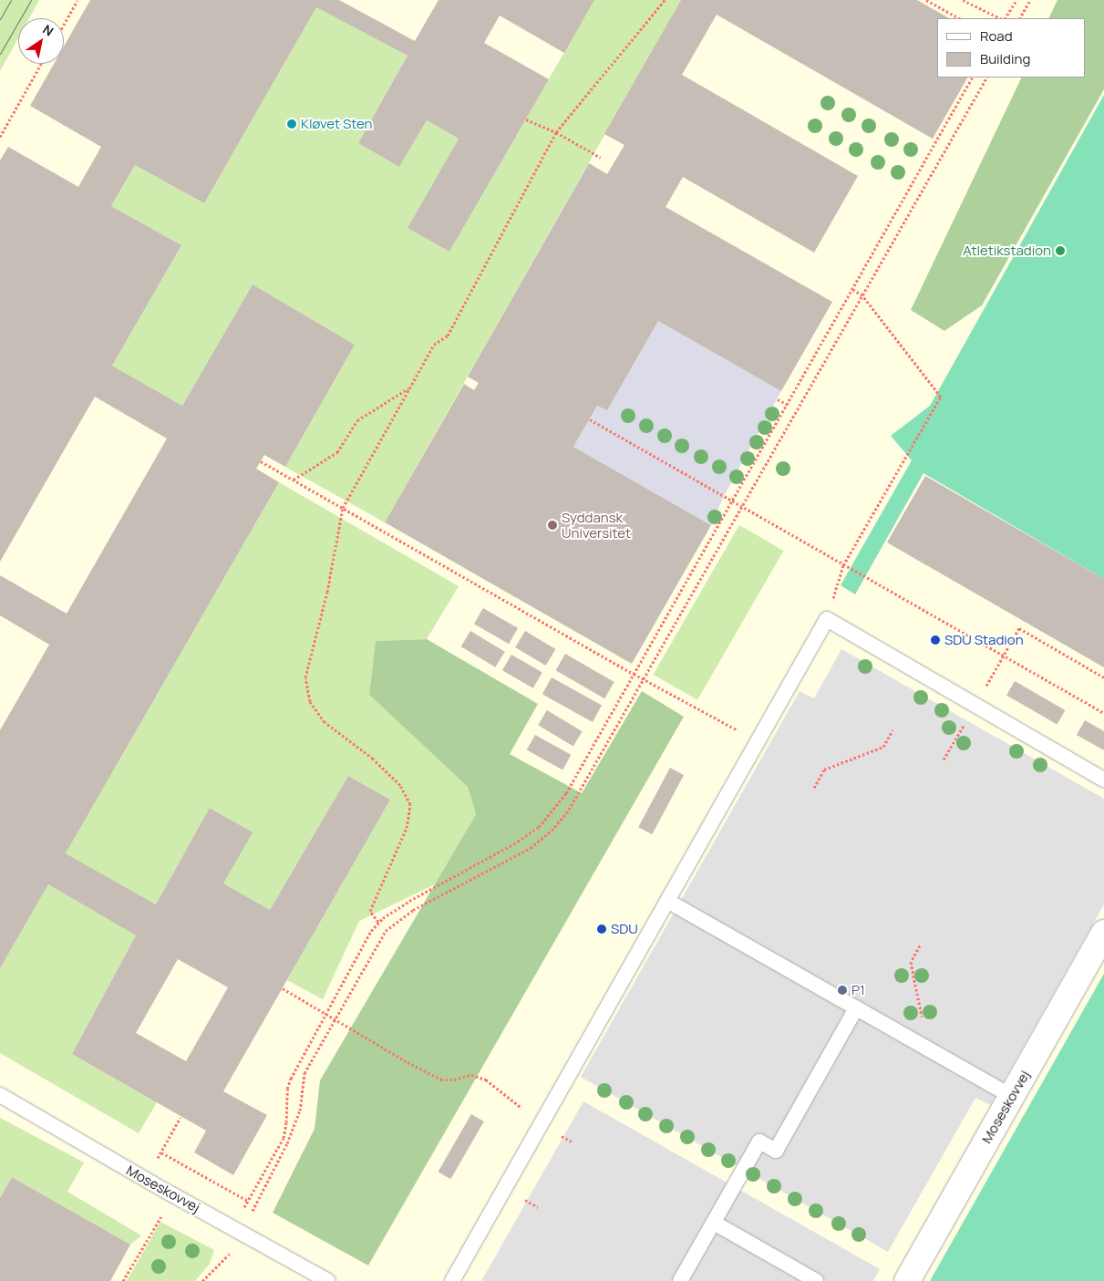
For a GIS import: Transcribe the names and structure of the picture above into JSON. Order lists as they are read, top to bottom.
{
  "streets": {
    "street": ["Moseskovvej"]
  },
  "places": [
    "Kløvet Sten",
    "Atletikstadion",
    "Syddansk Universitet",
    "SDU Stadion",
    "SDU",
    "P1"
  ],
  "legend": ["Road", "Building"],
  "north": "top right"
}
